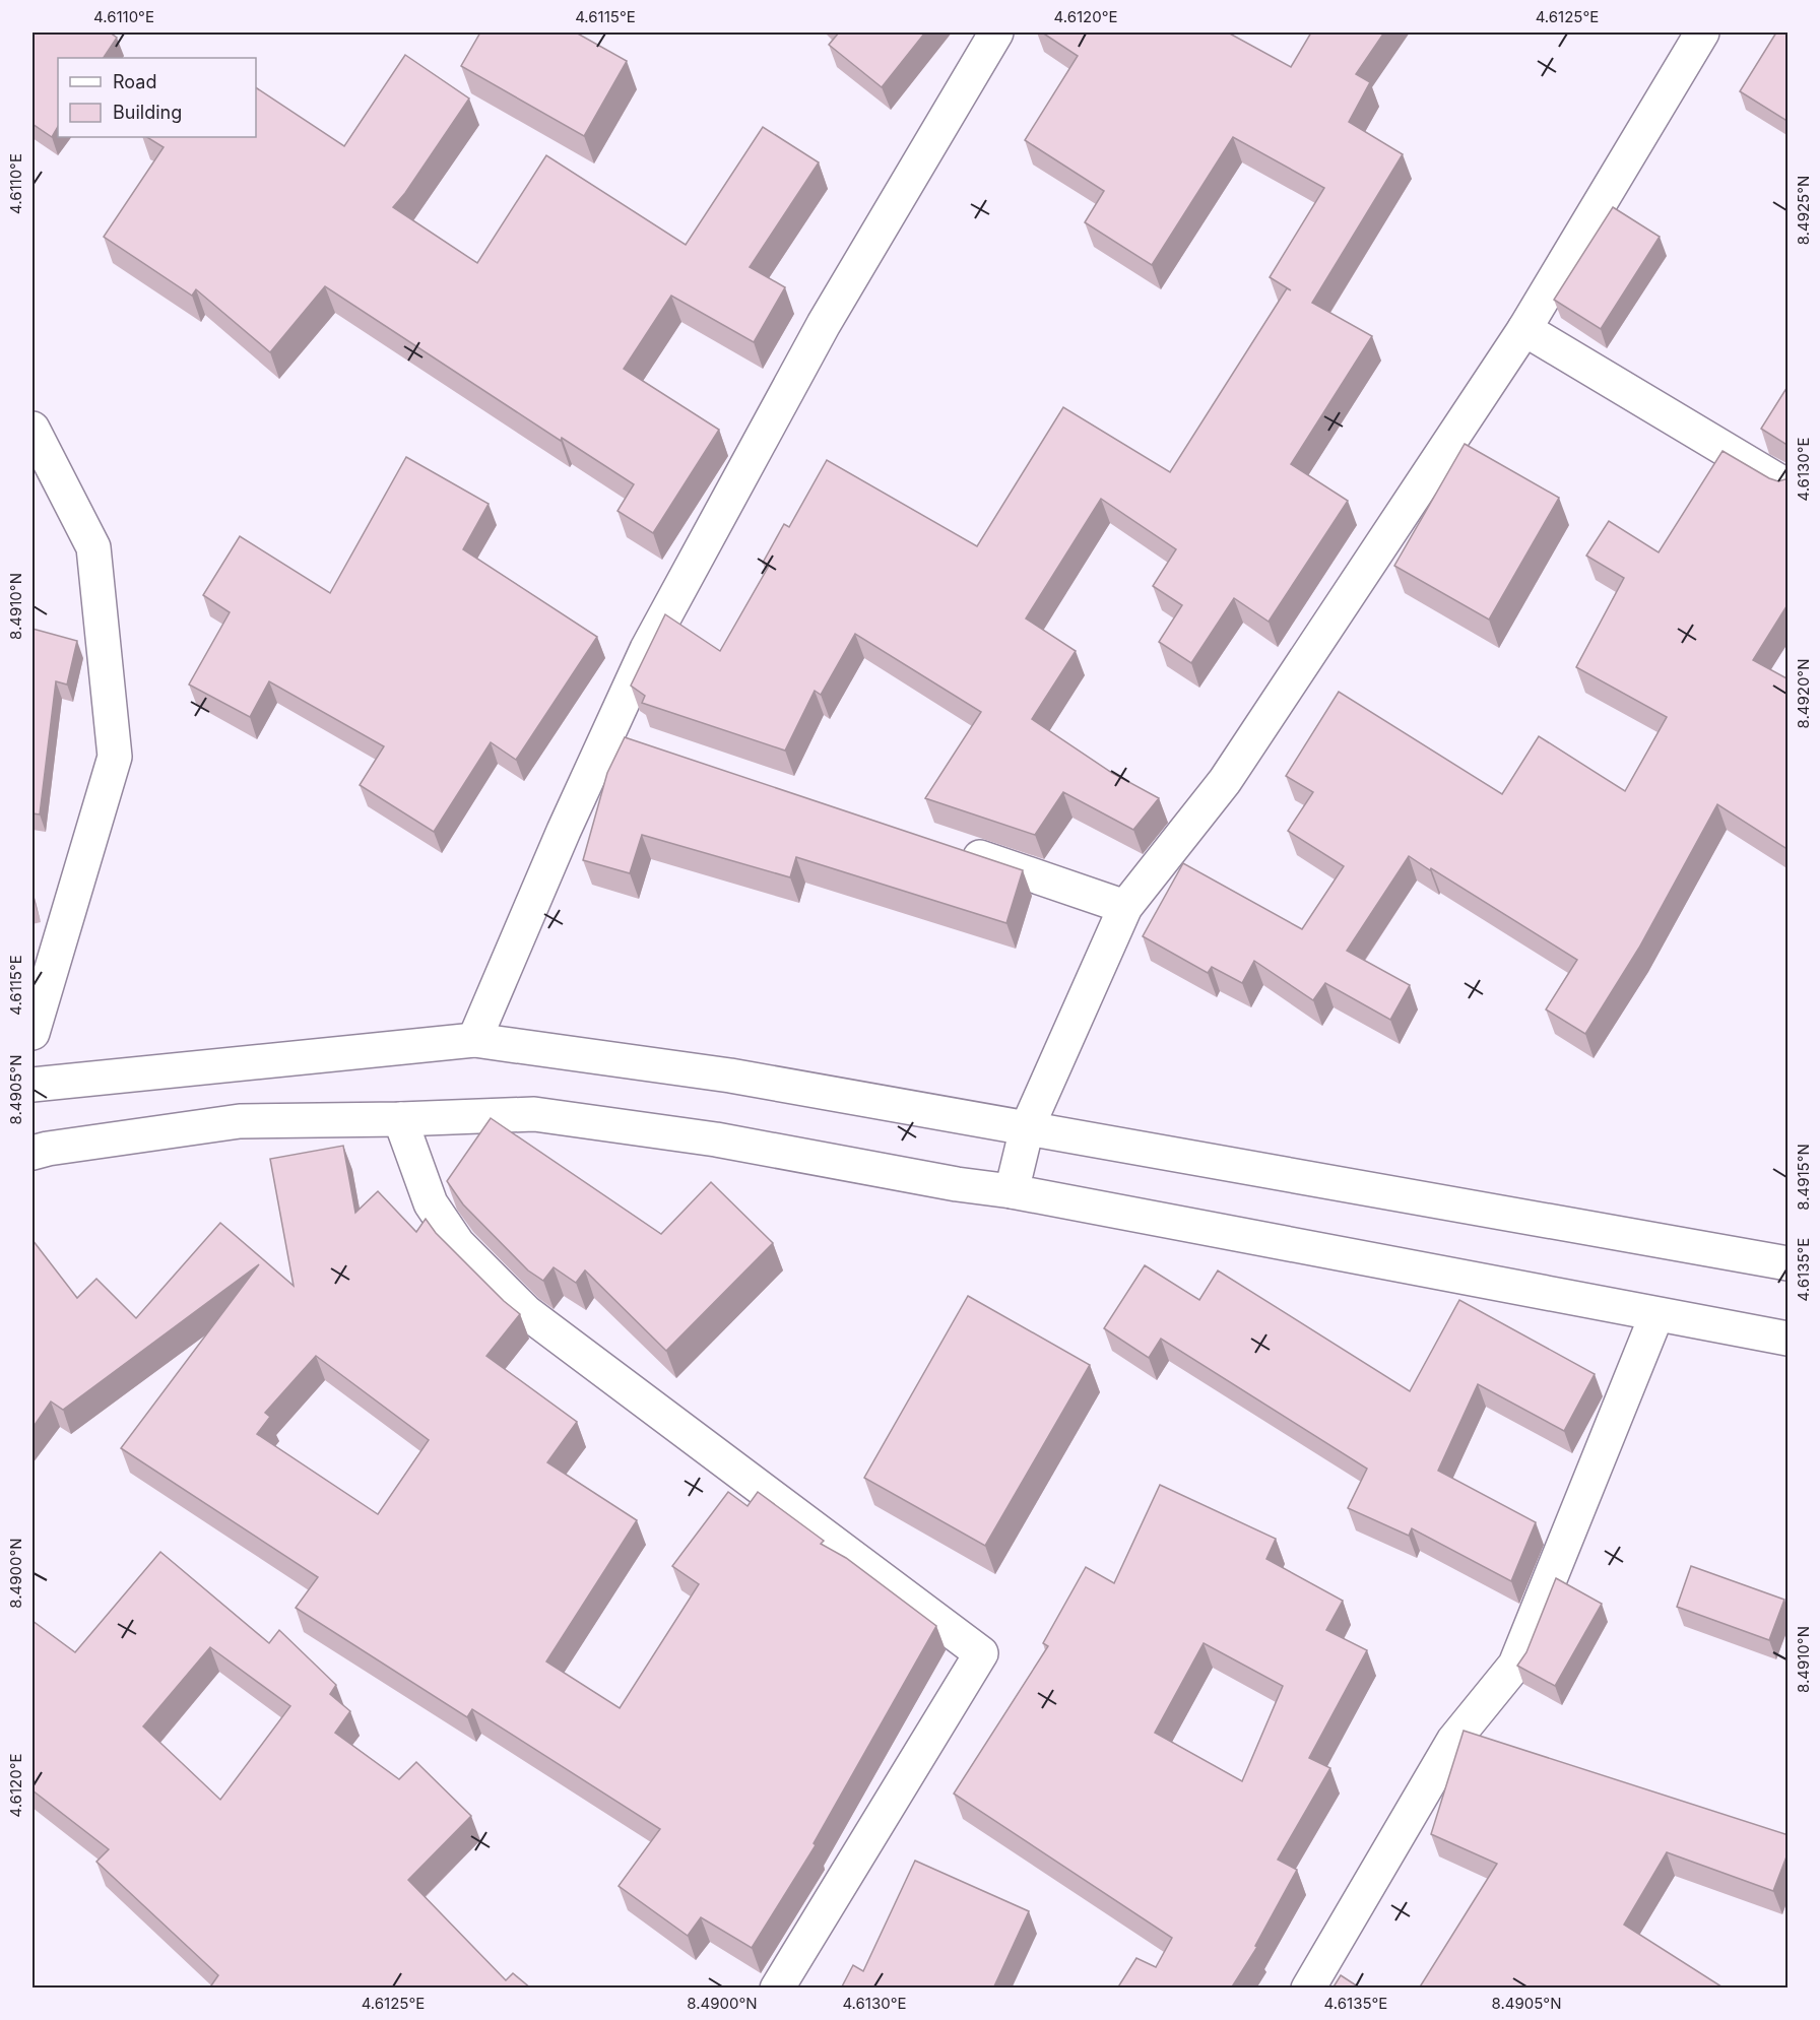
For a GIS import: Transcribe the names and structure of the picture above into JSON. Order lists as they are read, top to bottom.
{
  "legend": ["Road", "Building"],
  "coordinates": [
    "4.6110°E",
    "4.6115°E",
    "4.6120°E",
    "4.6125°E",
    "8.4925°N",
    "4.6130°E",
    "8.4910°N",
    "8.4920°N",
    "8.4905°N",
    "8.4915°N",
    "4.6135°E",
    "8.4900°N"
  ]
}
